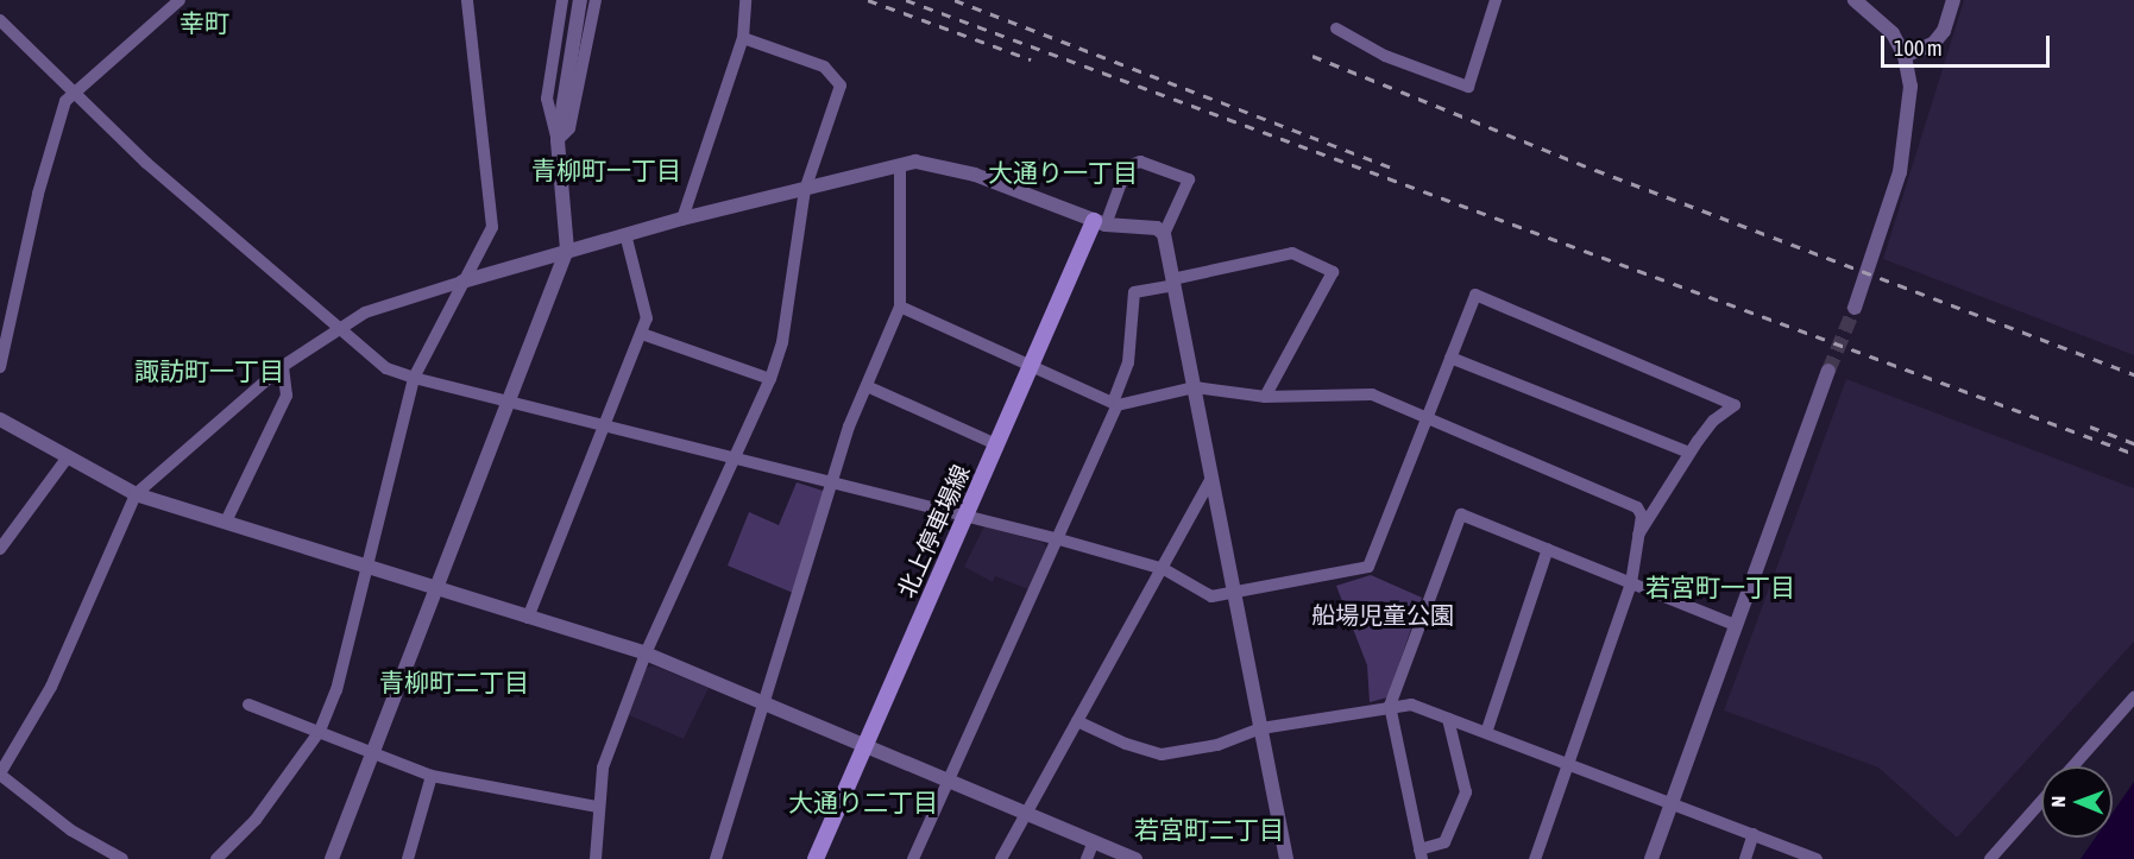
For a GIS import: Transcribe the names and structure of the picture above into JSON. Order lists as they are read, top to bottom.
{
  "streets": {
    "main road": ["北上停車場線"]
  },
  "districts": [
    "幸町",
    "青柳町一丁目",
    "大通り一丁目",
    "諏訪町一丁目",
    "若宮町一丁目",
    "青柳町二丁目",
    "大通り二丁目",
    "若宮町二丁目"
  ],
  "parks": ["船場児童公園"],
  "scale_bar": "100 m",
  "north": "left"
}
